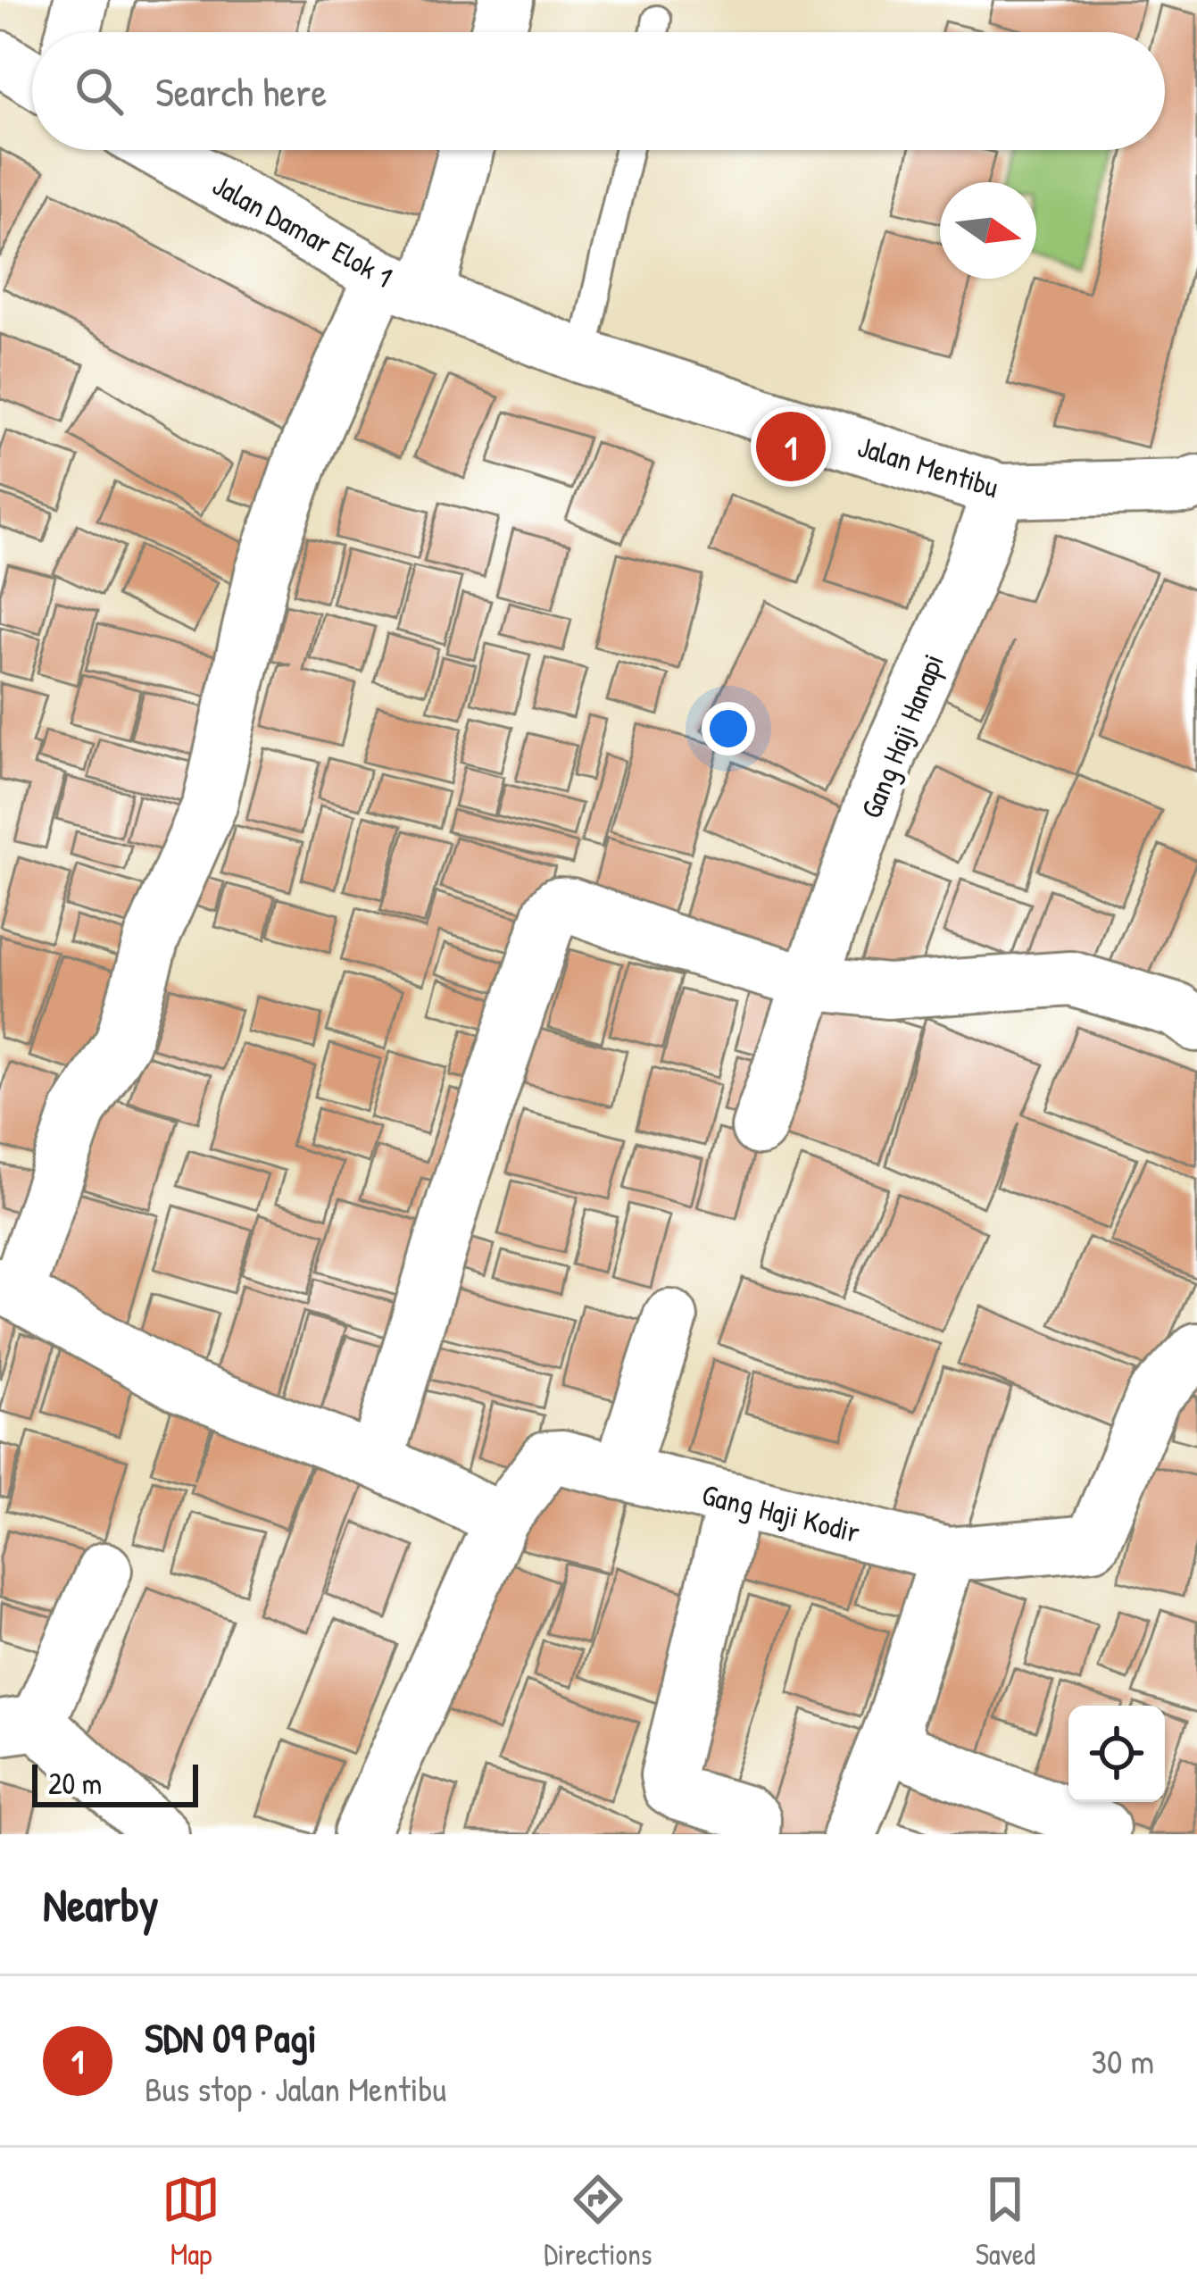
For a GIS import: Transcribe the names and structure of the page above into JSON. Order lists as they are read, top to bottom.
{
  "streets": {
    "street": [
      "Jalan Damar Elok 1",
      "Jalan Mentibu",
      "Gang Haji Hanapi",
      "Gang Haji Kodir"
    ]
  },
  "crossings": [
    ["Jalan Damar Elok 1", "Jalan Mentibu"],
    ["Jalan Mentibu", "Gang Haji Hanapi"]
  ],
  "scale_bar": "20 m",
  "north": "right",
  "page": {
    "search": "Search here",
    "pins": "1",
    "scale": "20 m",
    "heading": "Nearby",
    "list": [
      {
        "mark": "1",
        "name": "SDN 09 Pagi",
        "note": "Bus stop · Jalan Mentibu",
        "value": "30 m"
      }
    ],
    "nav": ["Map", "Directions", "Saved"]
  }
}
